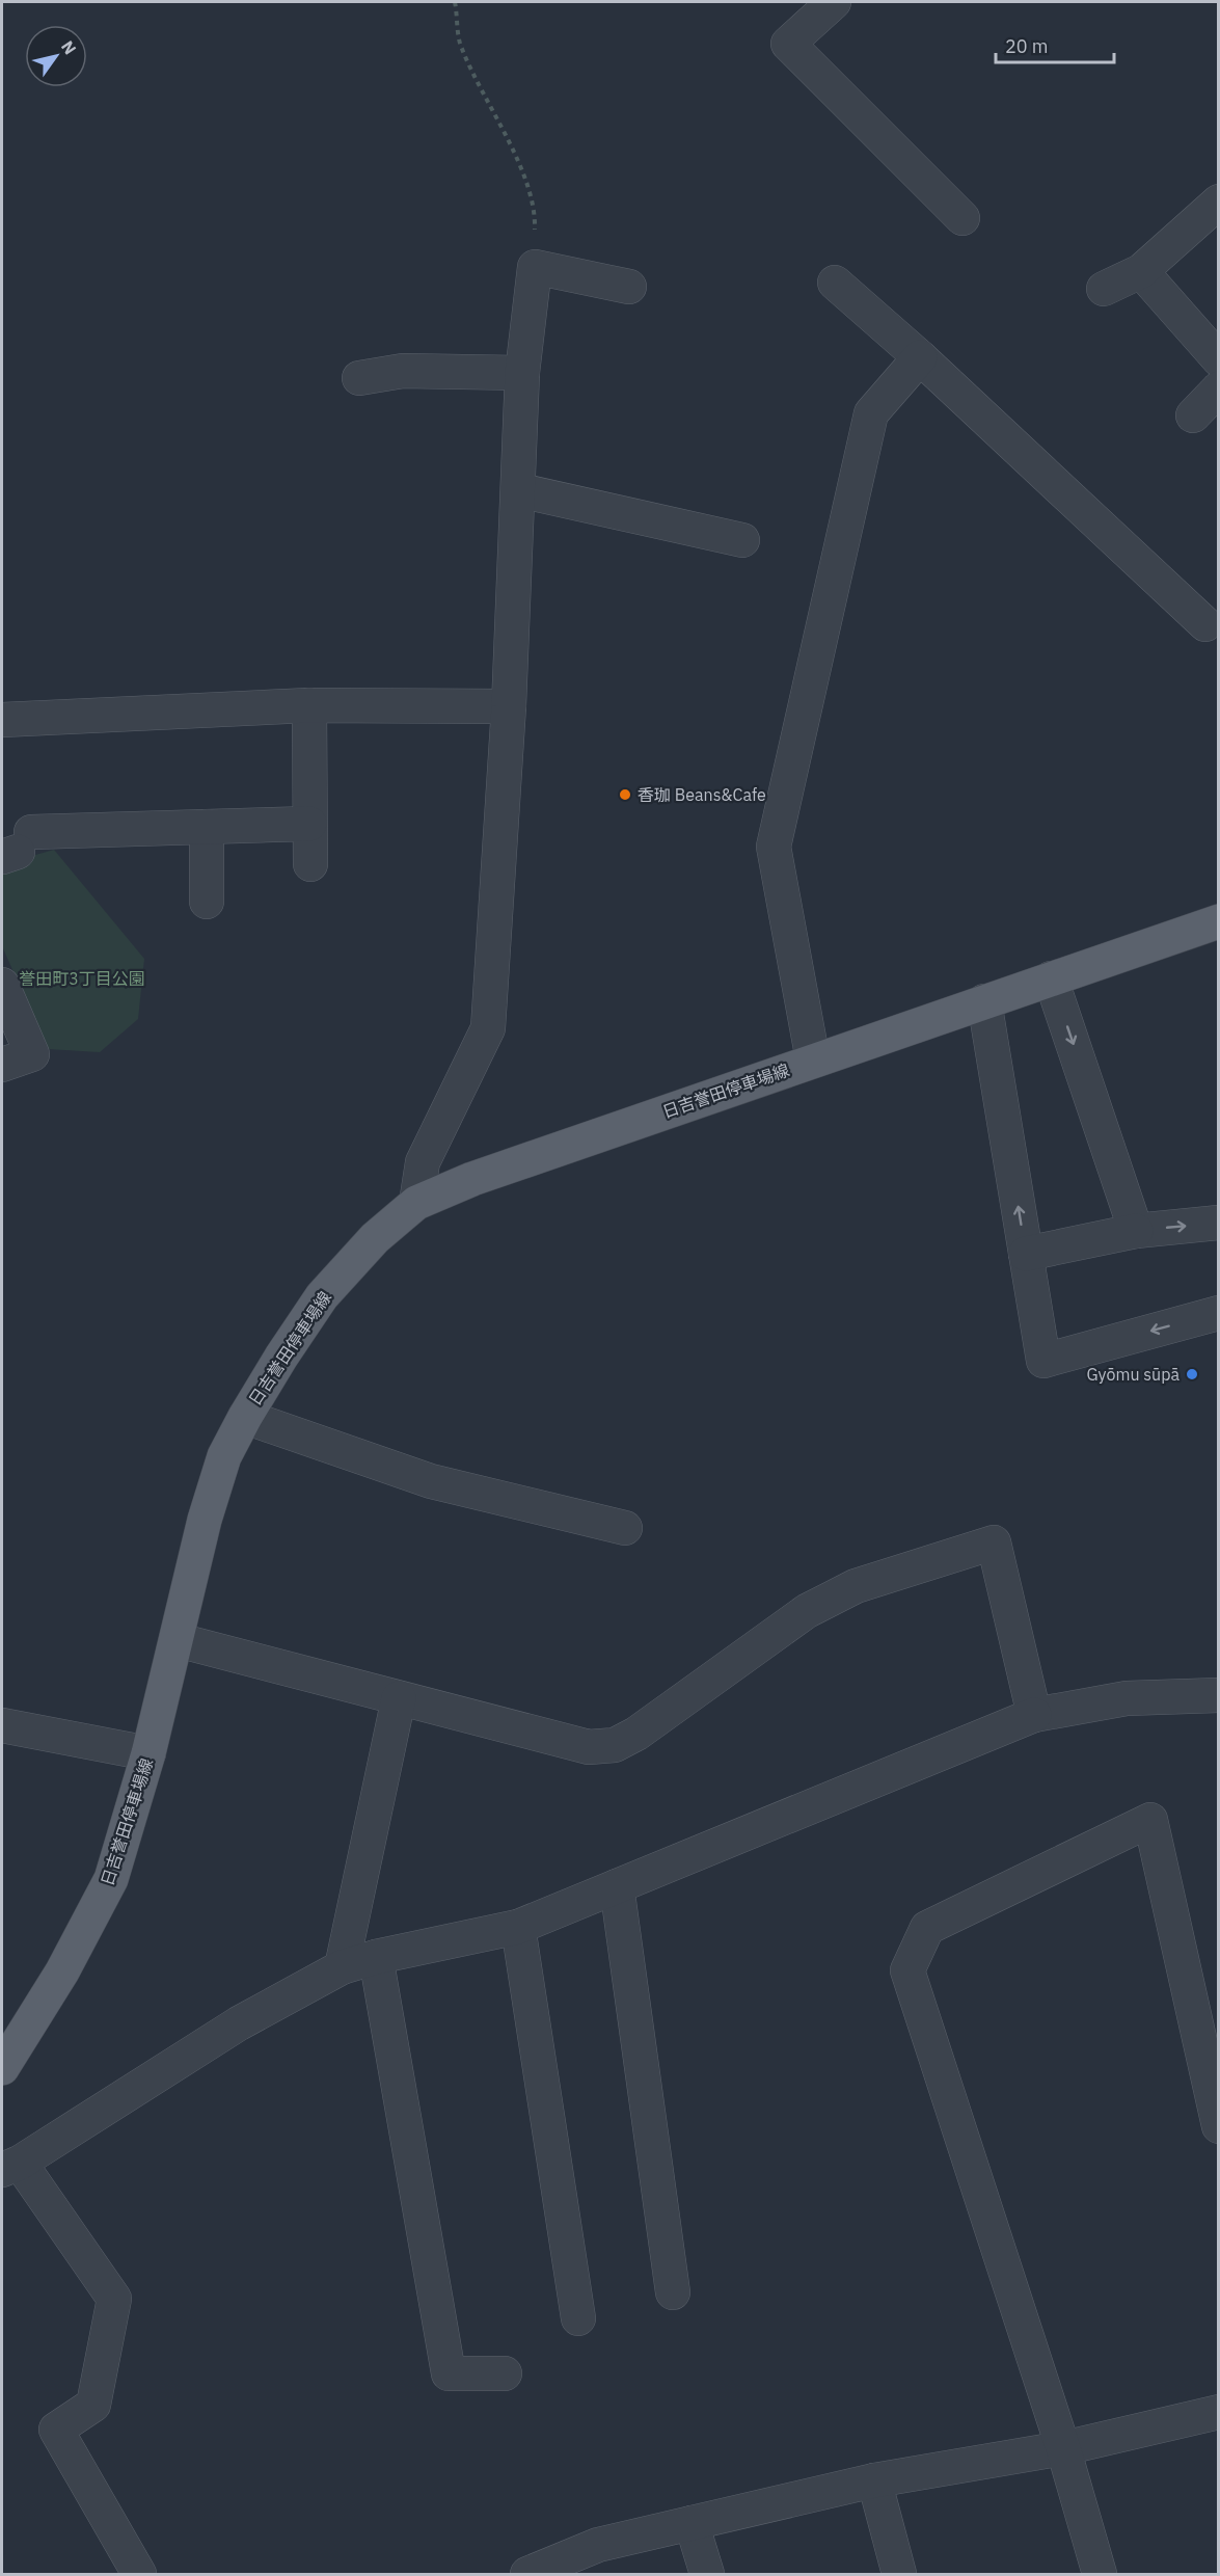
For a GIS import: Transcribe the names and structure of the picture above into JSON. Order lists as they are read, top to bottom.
{
  "streets": {
    "main road": ["日吉誉田停車場線"]
  },
  "parks": ["誉田町3丁目公園"],
  "places": ["香珈 Beans&Cafe", "Gyōmu sūpā"],
  "scale_bar": "20 m",
  "north": "top right"
}
